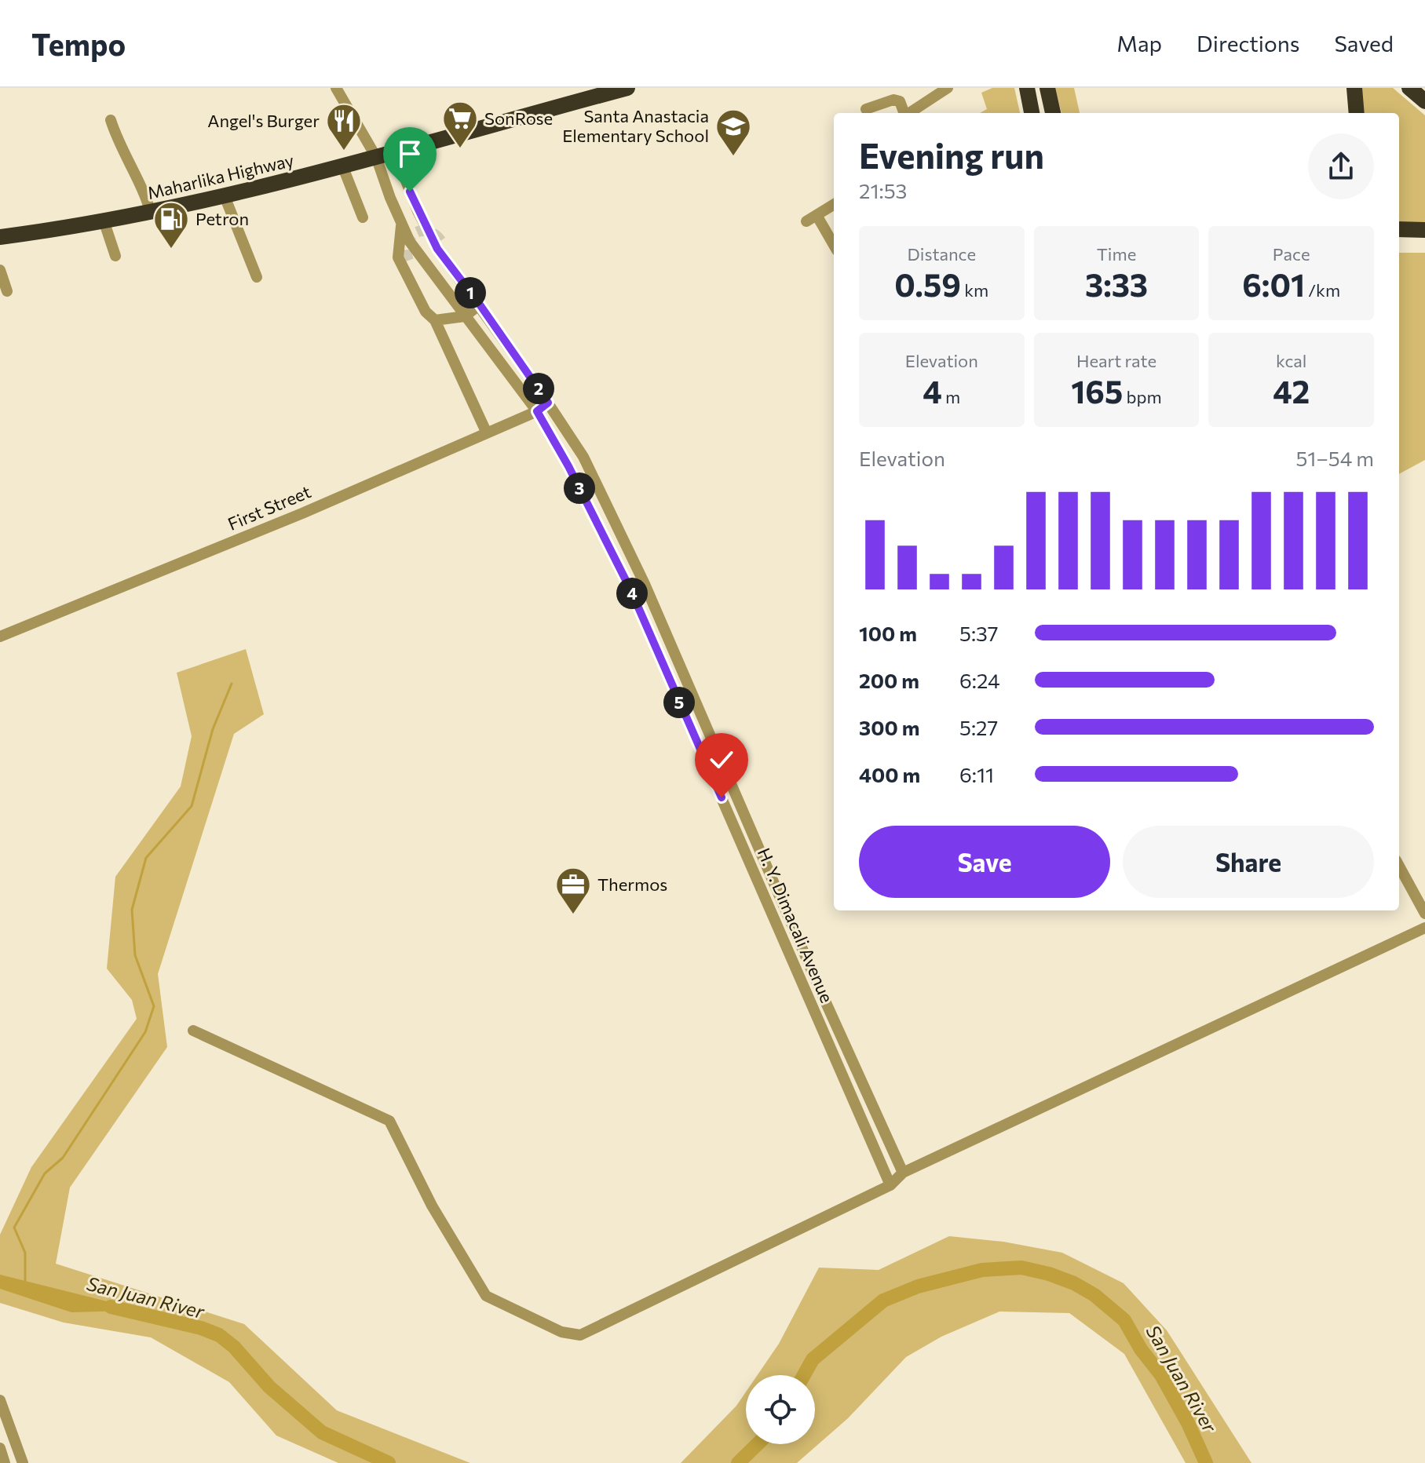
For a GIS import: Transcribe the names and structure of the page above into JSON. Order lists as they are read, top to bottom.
{
  "streets": {
    "highway": ["Maharlika Highway"],
    "street": ["First Street", "H. Y. Dimacali Avenue"]
  },
  "crossings": [
    ["Maharlika Highway", "H. Y. Dimacali Avenue"],
    ["First Street", "H. Y. Dimacali Avenue"]
  ],
  "water": ["San Juan River"],
  "places": {
    "supermarket": ["SonRose"],
    "restaurant": ["Angel's Burger"],
    "school or university": ["Santa Anastacia Elementary School"],
    "fuel station": ["Petron"],
    "office": ["Thermos"]
  },
  "page": {
    "header": "Tempo",
    "nav": ["Map", "Directions", "Saved"],
    "heading": ["Evening run", "21:53"],
    "stats": [
      ["Distance", "0.59 km"],
      ["Time", "3:33"],
      ["Pace", "6:01 /km"],
      ["Elevation", "4 m"],
      ["Heart rate", "165 bpm"],
      ["kcal", "42"]
    ],
    "pins": [
      "1",
      "2",
      "3",
      "4",
      "5"
    ],
    "chart": ["Elevation", "51–54 m"],
    "list": [
      {
        "name": "100 m",
        "note": "5:37"
      },
      {
        "name": "200 m",
        "note": "6:24"
      },
      {
        "name": "300 m",
        "note": "5:27"
      },
      {
        "name": "400 m",
        "note": "6:11"
      }
    ],
    "buttons": ["Save", "Share"]
  }
}
